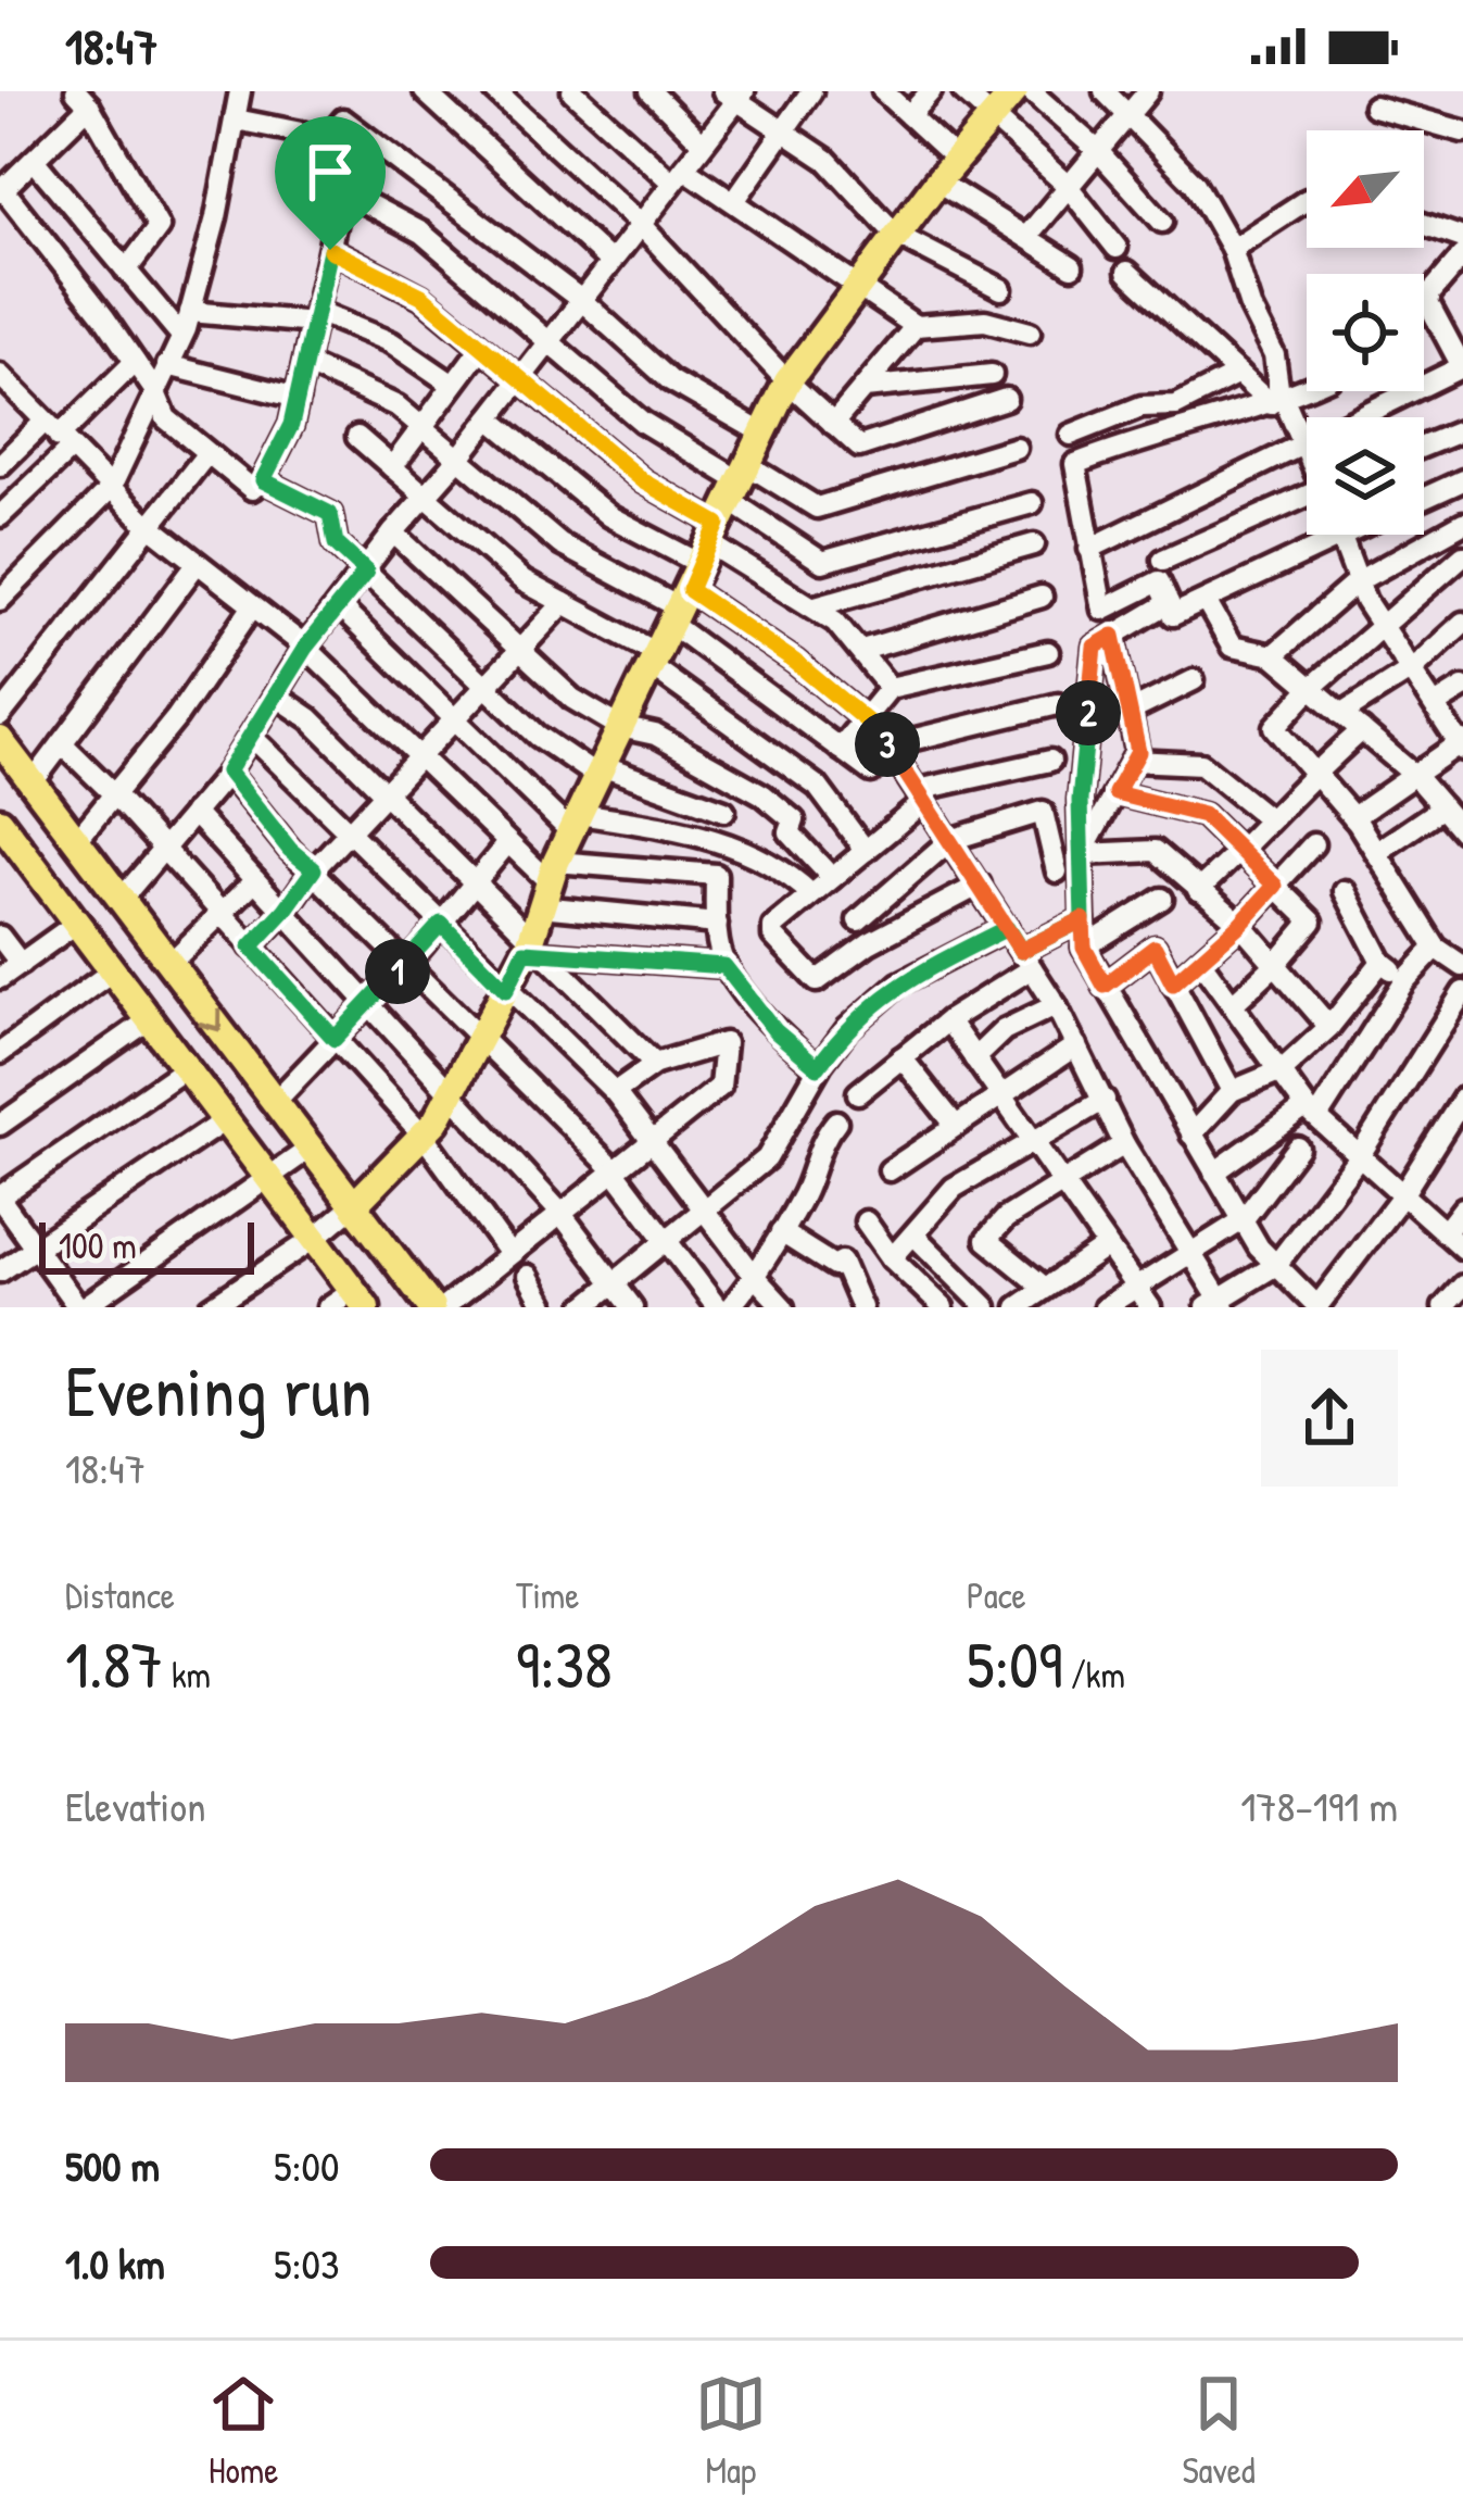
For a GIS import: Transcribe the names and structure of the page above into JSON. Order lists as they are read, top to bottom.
{
  "scale_bar": "100 m",
  "north": "bottom left",
  "page": {
    "status": "18:47",
    "pins": ["2", "3", "1"],
    "scale": "100 m",
    "heading": ["Evening run", "18:47"],
    "stats": [
      ["Distance", "1.87 km"],
      ["Time", "9:38"],
      ["Pace", "5:09 /km"]
    ],
    "chart": ["Elevation", "178–191 m"],
    "list": [
      {
        "name": "500 m",
        "note": "5:00"
      },
      {
        "name": "1.0 km",
        "note": "5:03"
      }
    ],
    "tabs": ["Home", "Map", "Saved"]
  }
}
